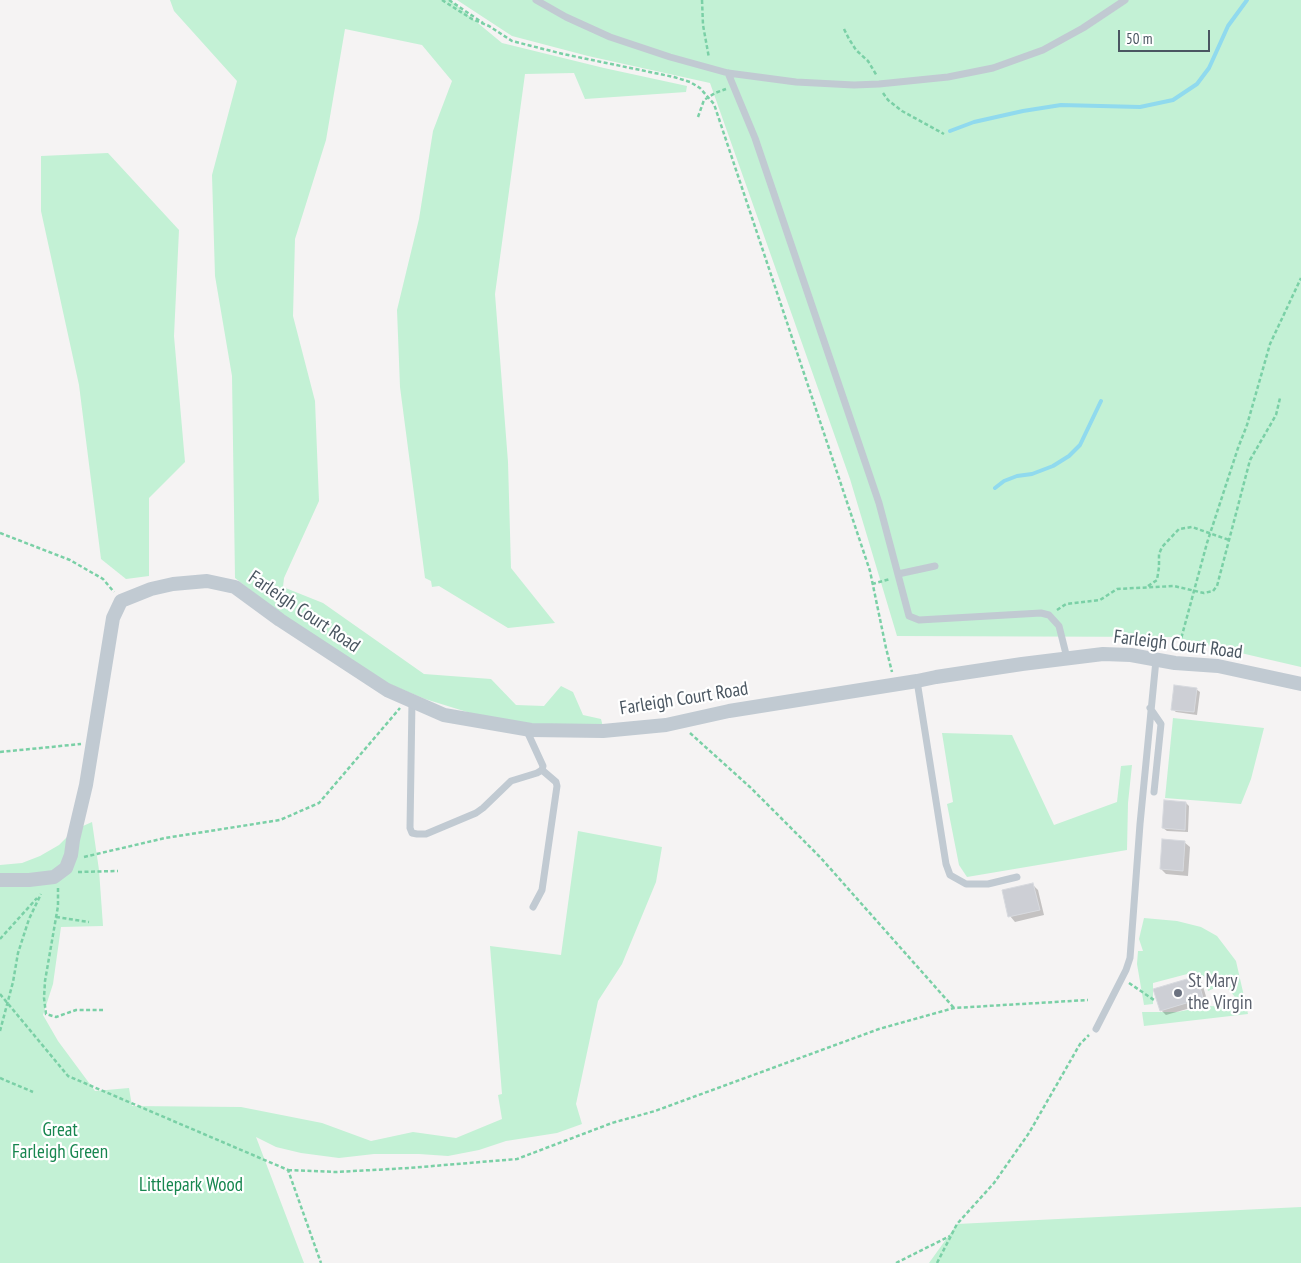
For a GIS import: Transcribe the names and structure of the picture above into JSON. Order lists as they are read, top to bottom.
{
  "streets": {
    "street": ["Farleigh Court Road"]
  },
  "parks": ["Great Farleigh Green", "Littlepark Wood"],
  "places": ["St Mary the Virgin"],
  "scale_bar": "50 m"
}
